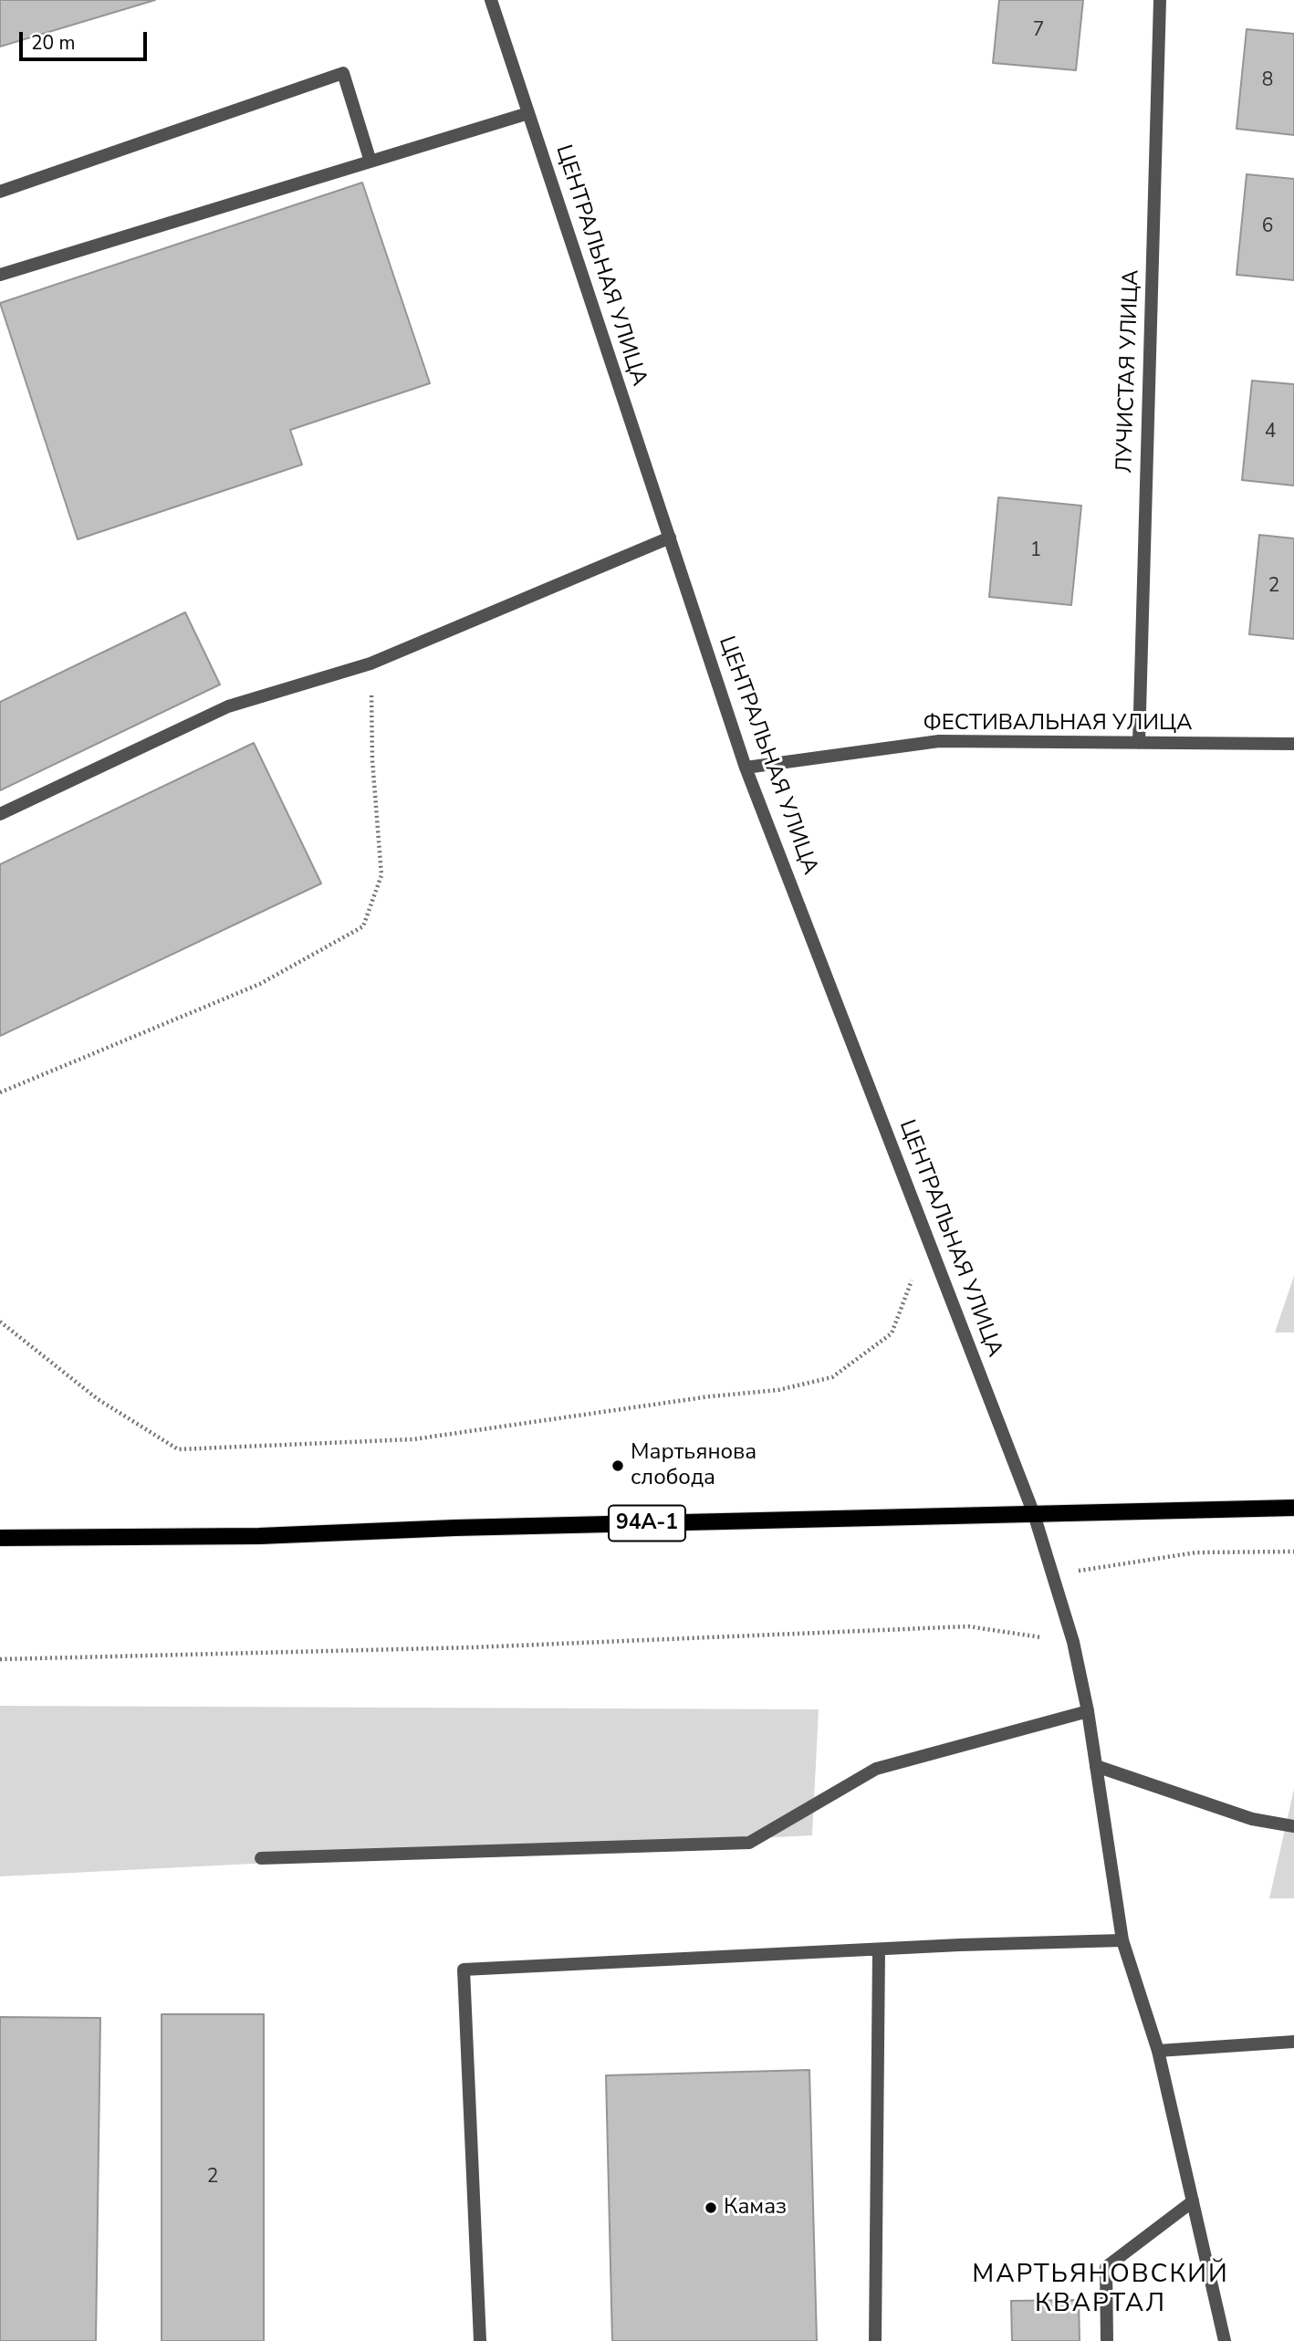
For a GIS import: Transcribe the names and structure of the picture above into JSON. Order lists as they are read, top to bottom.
{
  "streets": {
    "main road": ["94А-1"],
    "street": ["ЦЕНТРАЛЬНАЯ УЛИЦА", "ЛУЧИСТАЯ УЛИЦА", "ФЕСТИВАЛЬНАЯ УЛИЦА"]
  },
  "crossings": [
    ["ЦЕНТРАЛЬНАЯ УЛИЦА", "ФЕСТИВАЛЬНАЯ УЛИЦА"],
    ["ЦЕНТРАЛЬНАЯ УЛИЦА", "94А-1"],
    ["ЛУЧИСТАЯ УЛИЦА", "ФЕСТИВАЛЬНАЯ УЛИЦА"]
  ],
  "districts": ["МАРТЬЯНОВСКИЙ КВАРТАЛ"],
  "places": ["Мартьянова слобода", "Камаз"],
  "house_numbers": [
    "7",
    "8",
    "6",
    "4",
    "1",
    "2",
    "2"
  ],
  "scale_bar": "20 m"
}
